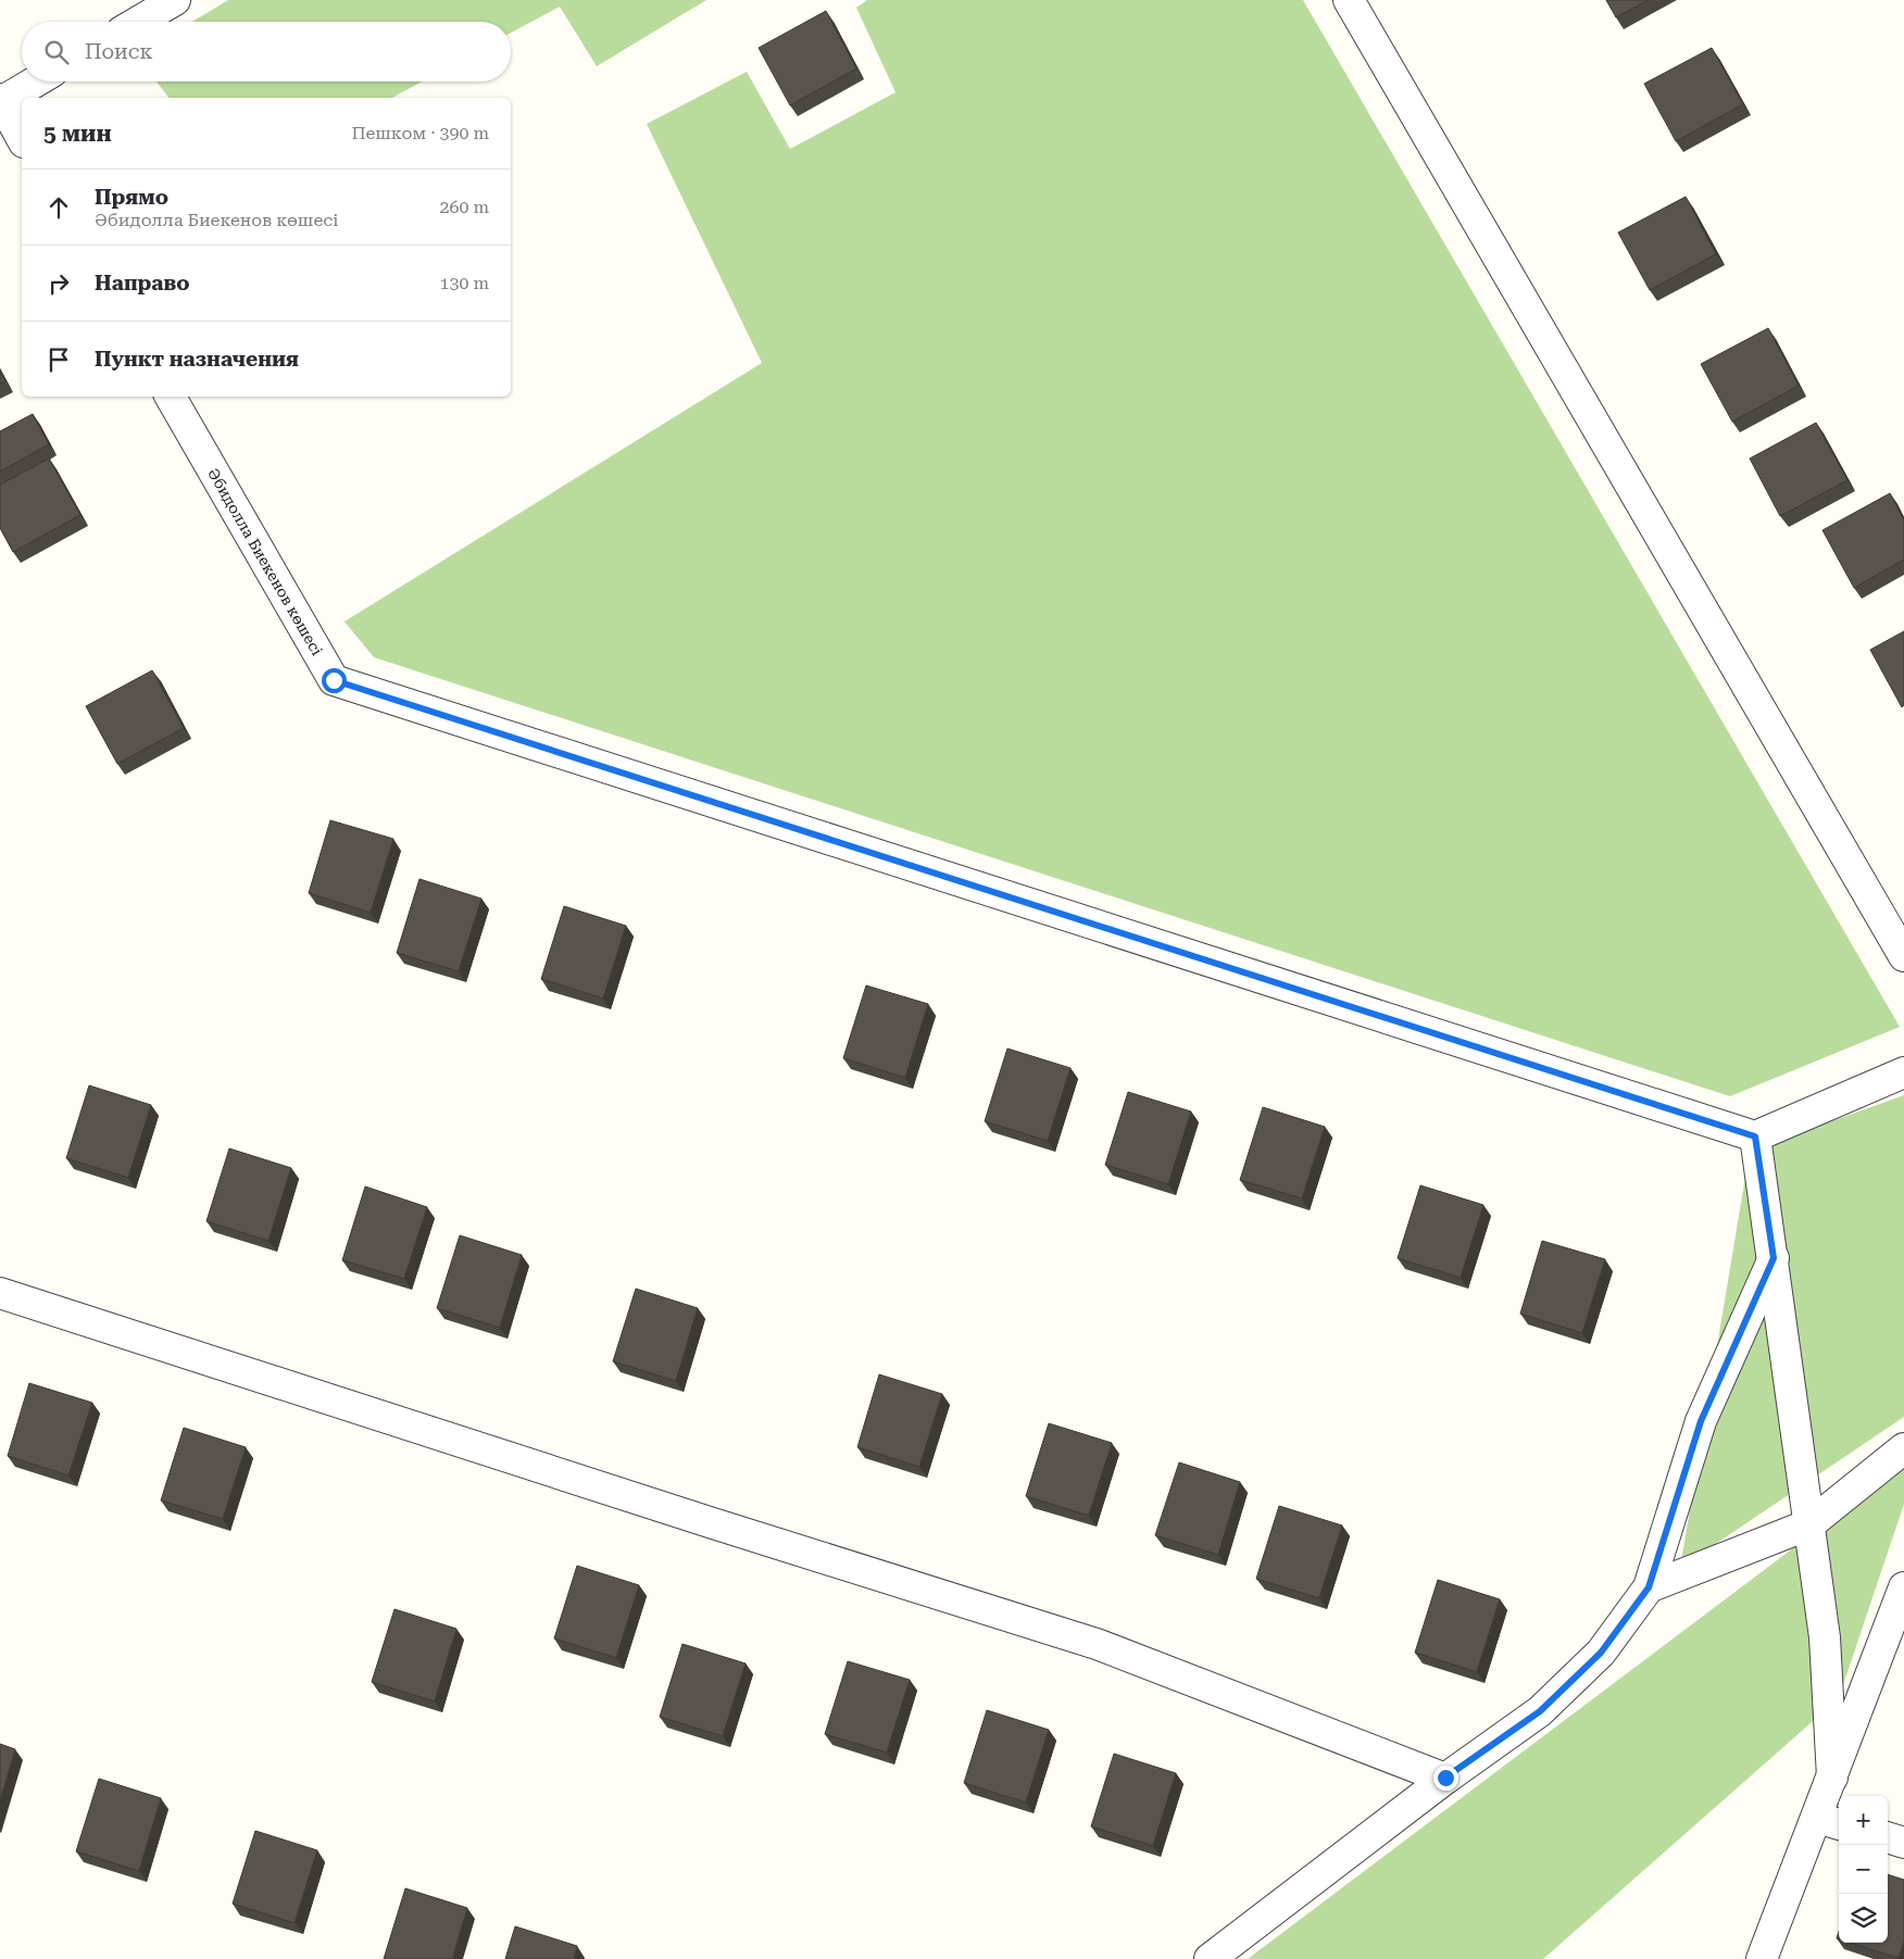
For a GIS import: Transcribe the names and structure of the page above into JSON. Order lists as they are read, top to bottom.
{
  "streets": {
    "street": ["Әбидолла Биекенов көшесі"]
  },
  "page": {
    "search": "Поиск",
    "heading": ["5 мин", "Пешком · 390 m"],
    "list": [
      ["Прямо", "Әбидолла Биекенов көшесі", "260 m"],
      ["Направо", "130 m"],
      "Пункт назначения"
    ],
    "map_buttons": ["+", "−"]
  }
}
